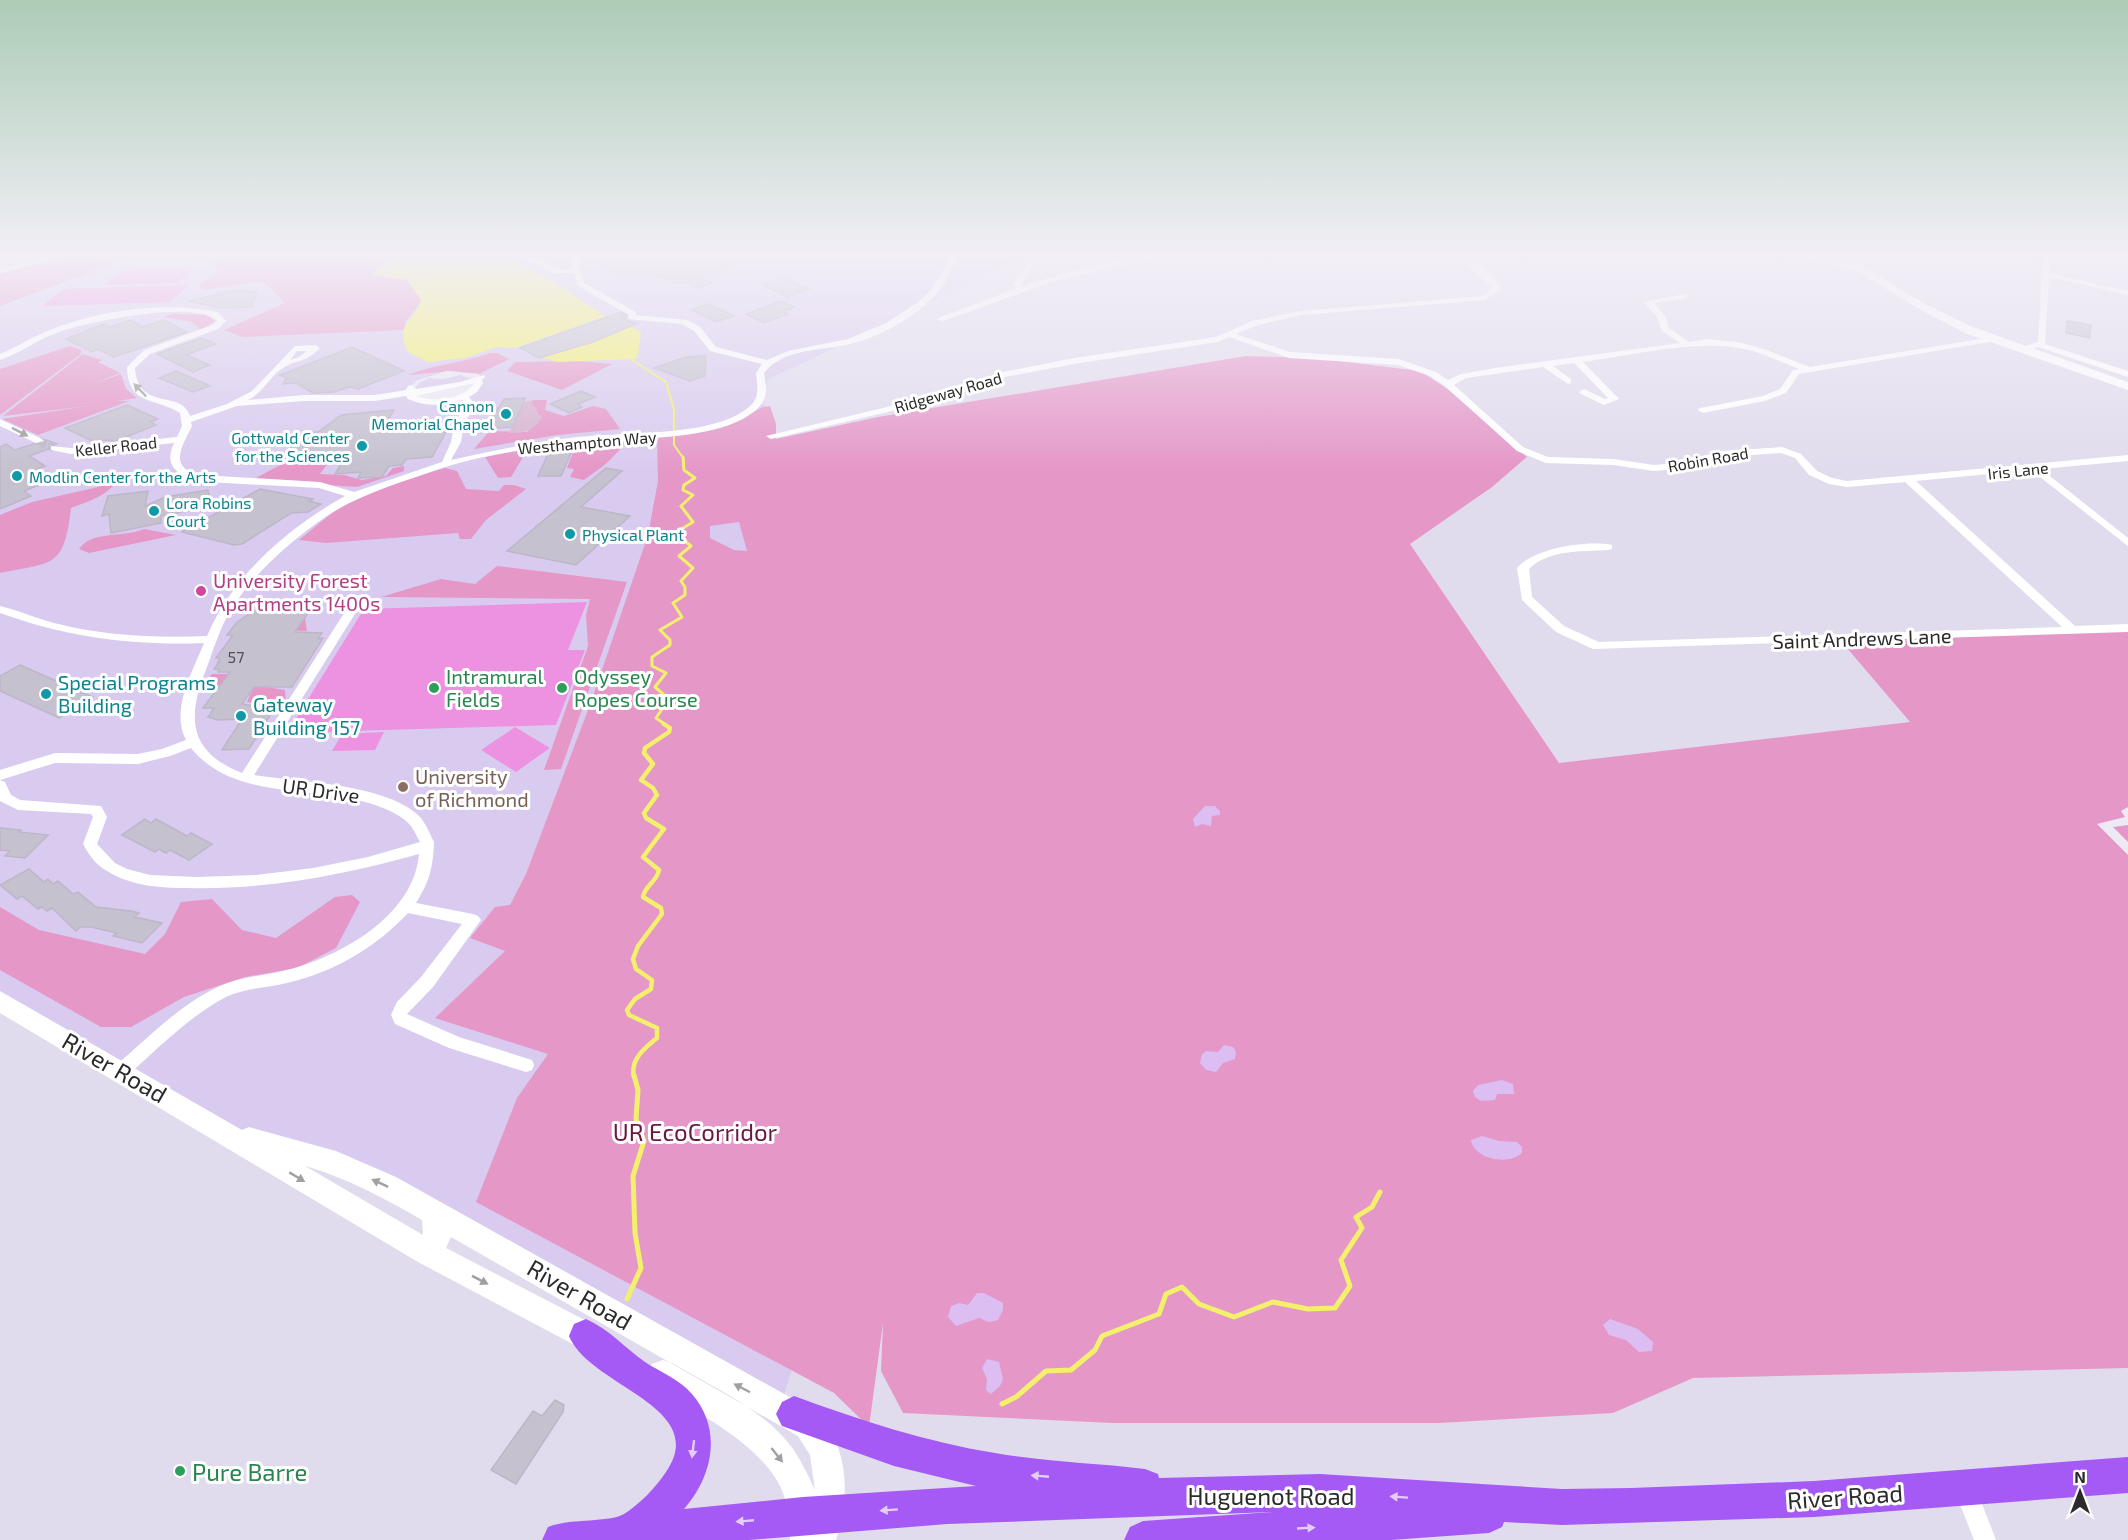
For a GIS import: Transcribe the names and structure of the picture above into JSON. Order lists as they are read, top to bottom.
{
  "streets": {
    "main road": ["River Road", "Huguenot Road"],
    "street": [
      "Ridgeway Road",
      "Westhampton Way",
      "Keller Road",
      "Robin Road",
      "Iris Lane",
      "Saint Andrews Lane",
      "UR Drive"
    ]
  },
  "crossings": [
    ["Ridgeway Road", "Robin Road"],
    ["Robin Road", "Iris Lane"],
    ["River Road", "Huguenot Road"]
  ],
  "parks": ["UR EcoCorridor"],
  "places": [
    "Cannon Memorial Chapel",
    "Gottwald Center for the Sciences",
    "Modlin Center for the Arts",
    "Lora Robins Court",
    "Physical Plant",
    "University Forest Apartments 1400s",
    "Intramural Fields",
    "Odyssey Ropes Course",
    "Special Programs Building",
    "Gateway Building 157",
    "University of Richmond",
    "Pure Barre"
  ],
  "house_numbers": ["57"],
  "north": "top"
}
